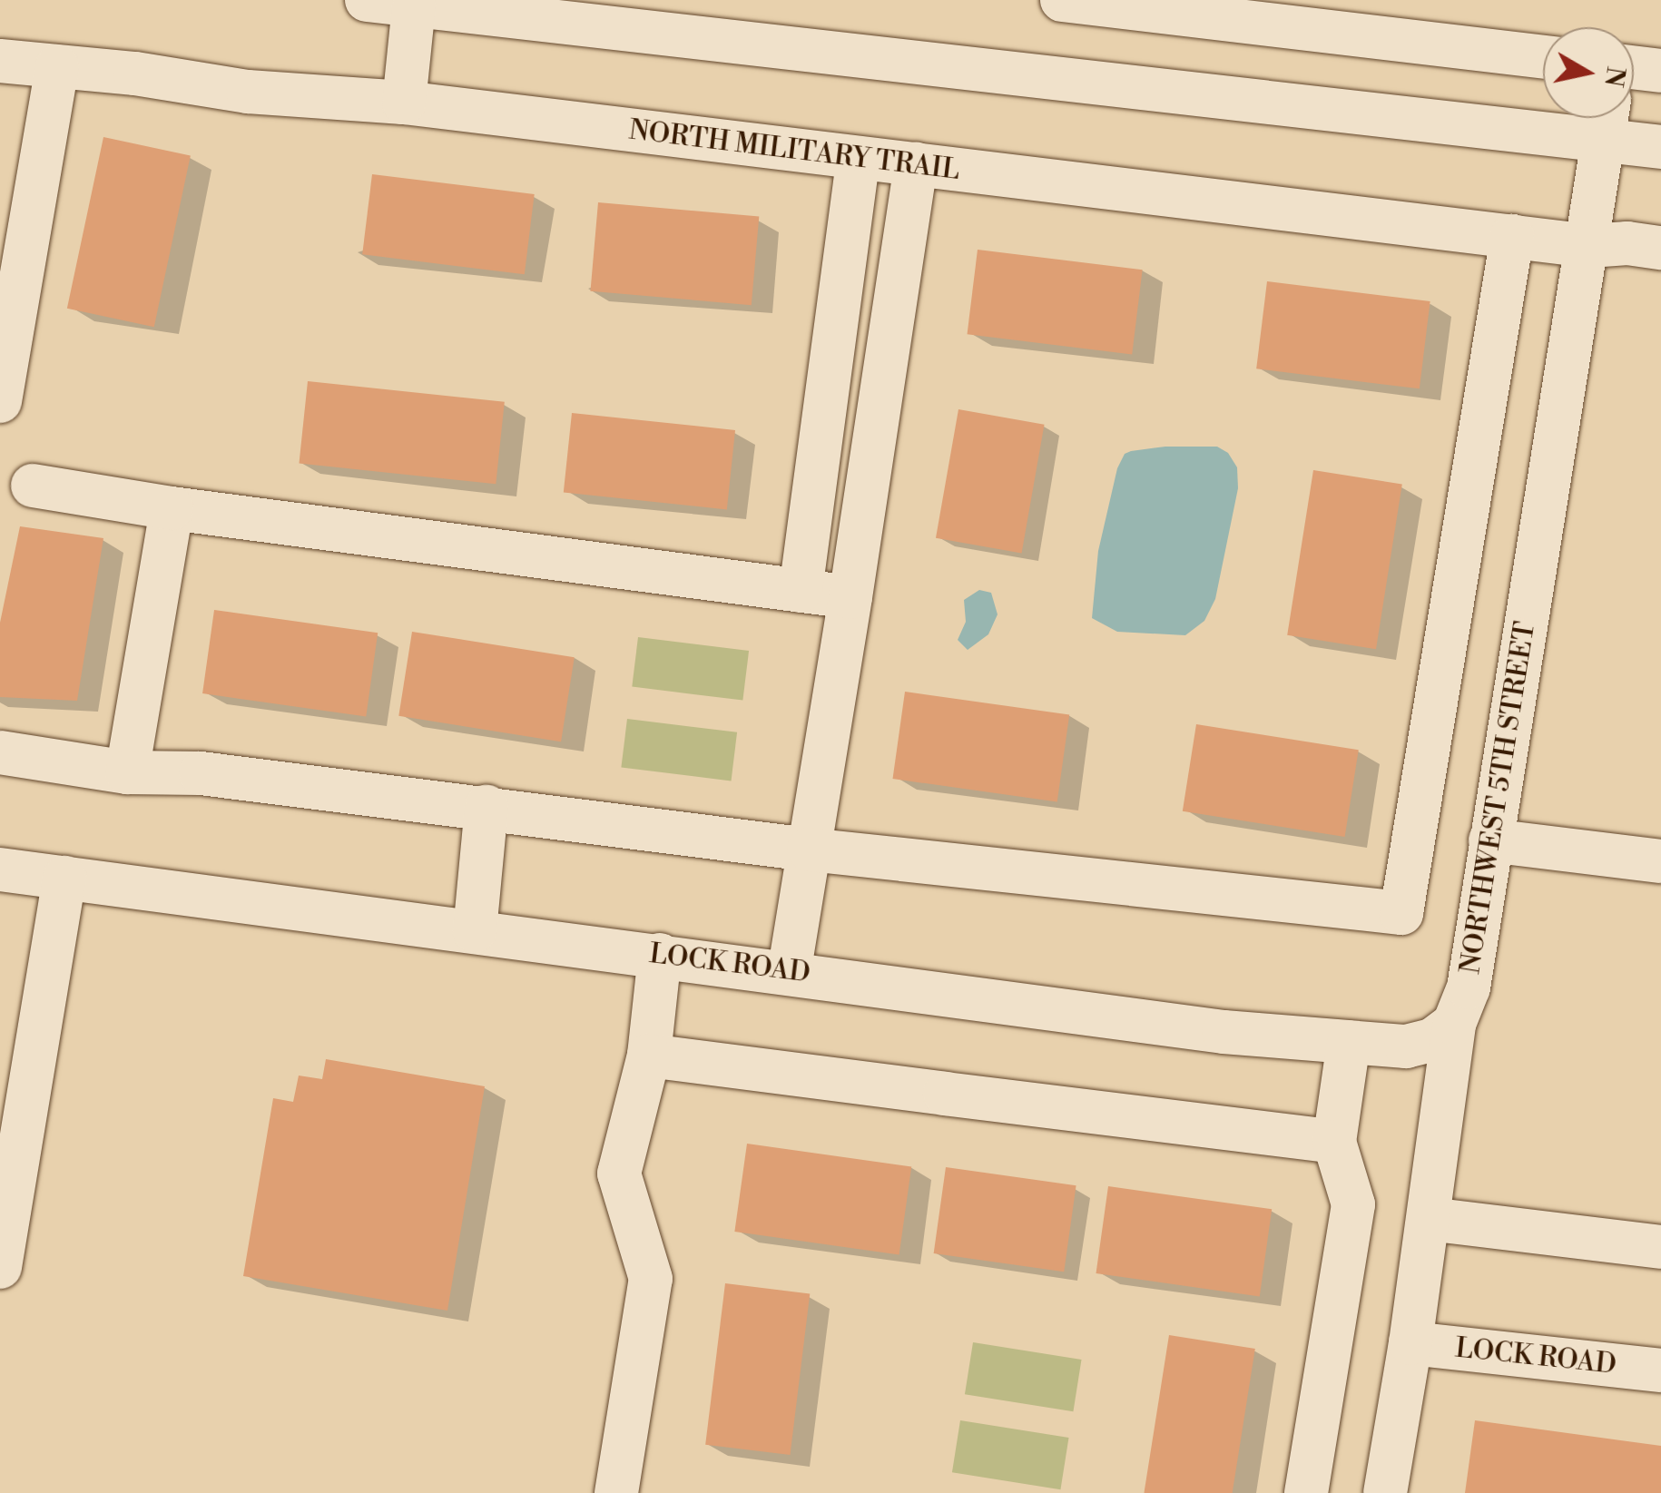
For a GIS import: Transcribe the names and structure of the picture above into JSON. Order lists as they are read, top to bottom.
{
  "streets": {
    "street": ["NORTH MILITARY TRAIL", "NORTHWEST 5TH STREET", "LOCK ROAD"]
  },
  "crossings": [
    ["NORTH MILITARY TRAIL", "NORTHWEST 5TH STREET"],
    ["NORTHWEST 5TH STREET", "LOCK ROAD"]
  ],
  "north": "right"
}
